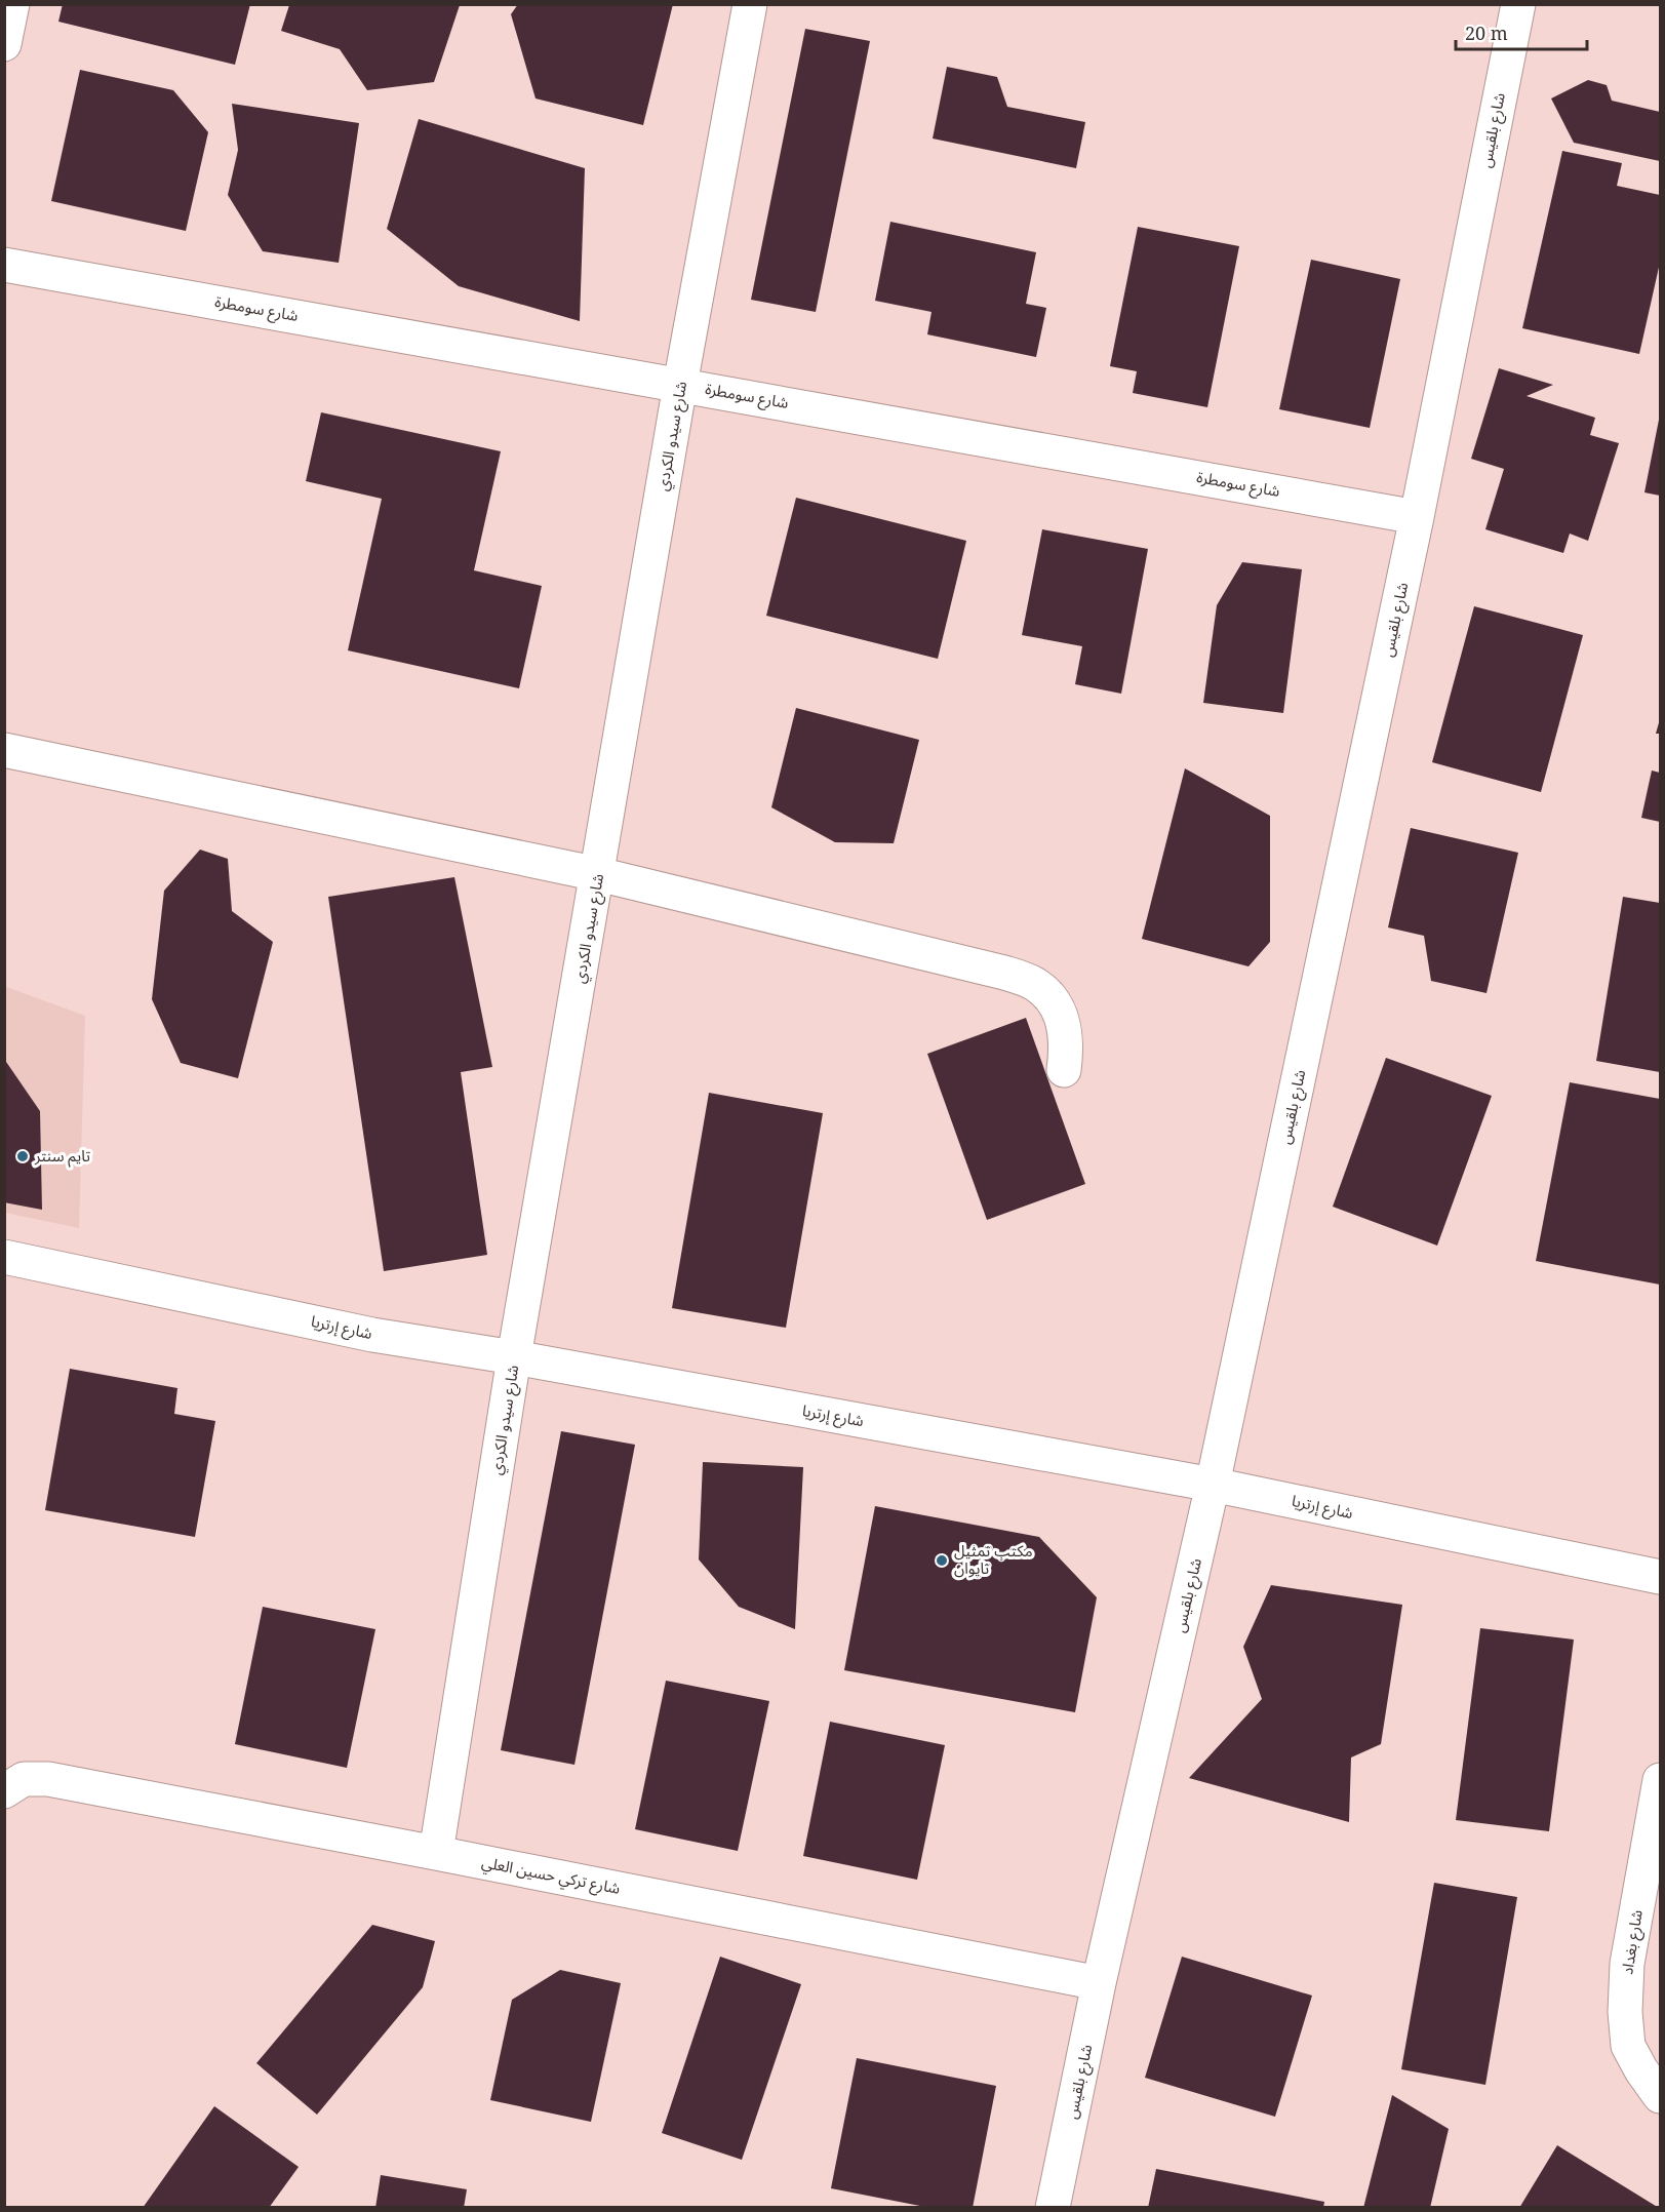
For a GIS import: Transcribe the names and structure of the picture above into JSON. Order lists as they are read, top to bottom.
{
  "streets": {
    "street": [
      "شارع بلقيس",
      "شارع سومطرة",
      "شارع سيدو الكردي",
      "شارع إرتريا",
      "شارع تركي حسين العلي",
      "شارع بغداد"
    ]
  },
  "crossings": [
    ["شارع بلقيس", "شارع سومطرة"],
    ["شارع بلقيس", "شارع إرتريا"],
    ["شارع بلقيس", "شارع تركي حسين العلي"],
    ["شارع سومطرة", "شارع سيدو الكردي"],
    ["شارع سيدو الكردي", "شارع إرتريا"],
    ["شارع سيدو الكردي", "شارع تركي حسين العلي"]
  ],
  "places": ["تايم سنتر", "مكتب تمثيل تايوان"],
  "scale_bar": "20 m"
}
